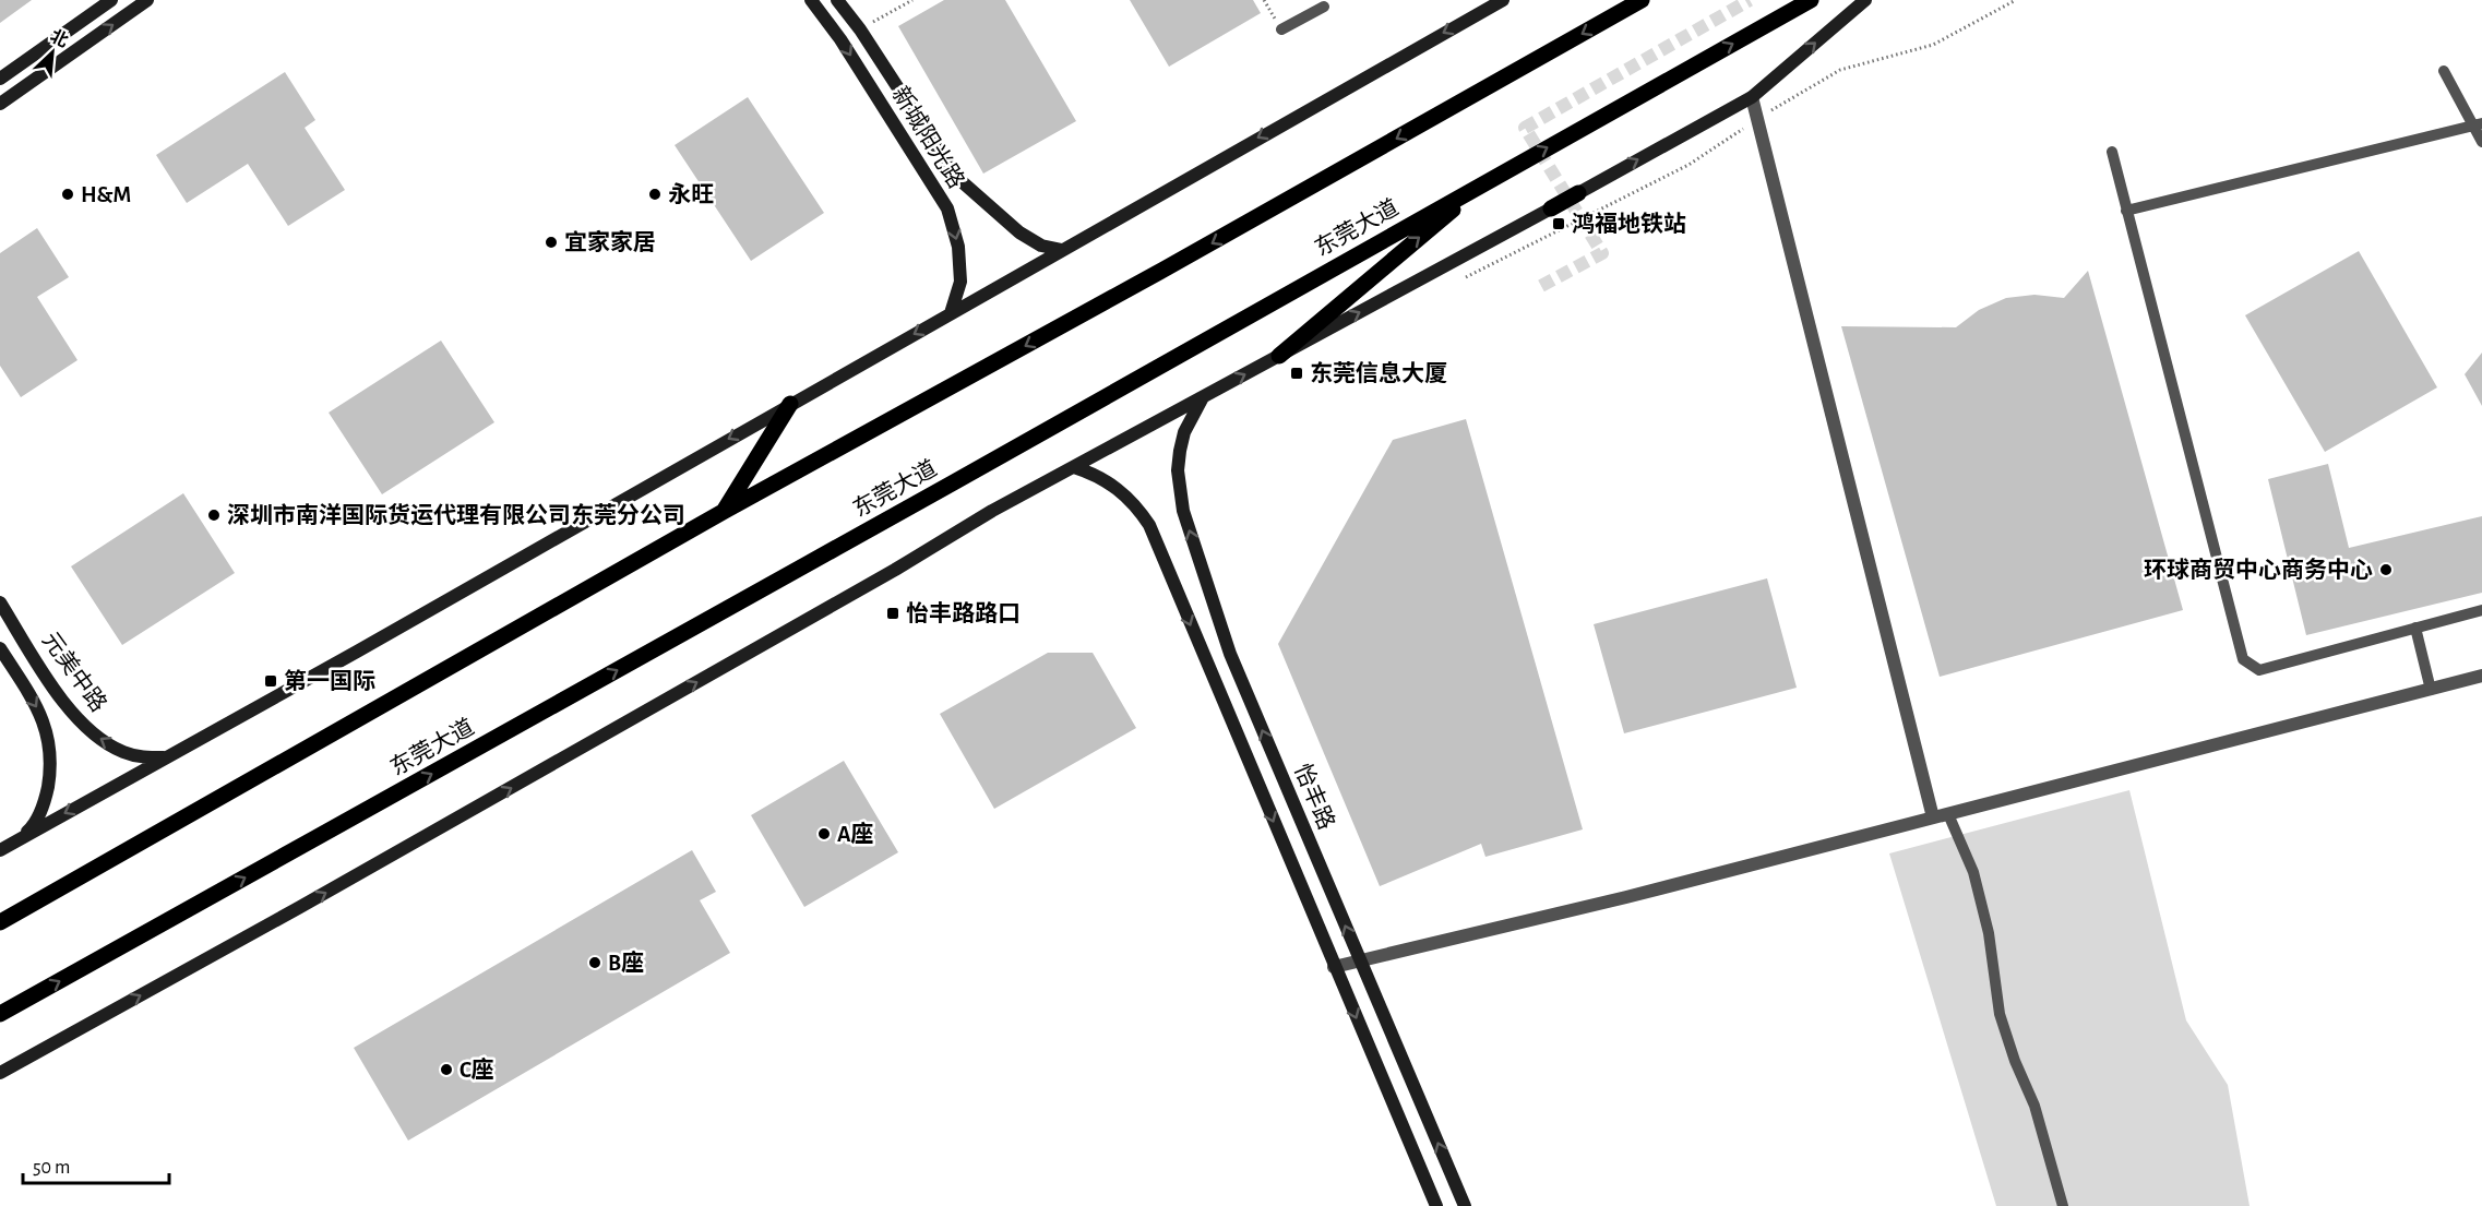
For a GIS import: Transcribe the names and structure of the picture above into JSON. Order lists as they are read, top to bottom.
{
  "streets": {
    "main road": [
      "新城阳光路",
      "东莞大道",
      "元美中路",
      "怡丰路"
    ]
  },
  "places": {
    "other": [
      "H&M",
      "永旺",
      "宜家家居",
      "深圳市南洋国际货运代理有限公司东莞分公司",
      "环球商贸中心商务中心",
      "A座",
      "B座",
      "C座"
    ],
    "transit": [
      "鸿福地铁站",
      "东莞信息大厦",
      "怡丰路路口",
      "第一国际"
    ]
  },
  "scale_bar": "50 m",
  "north": "top right"
}
